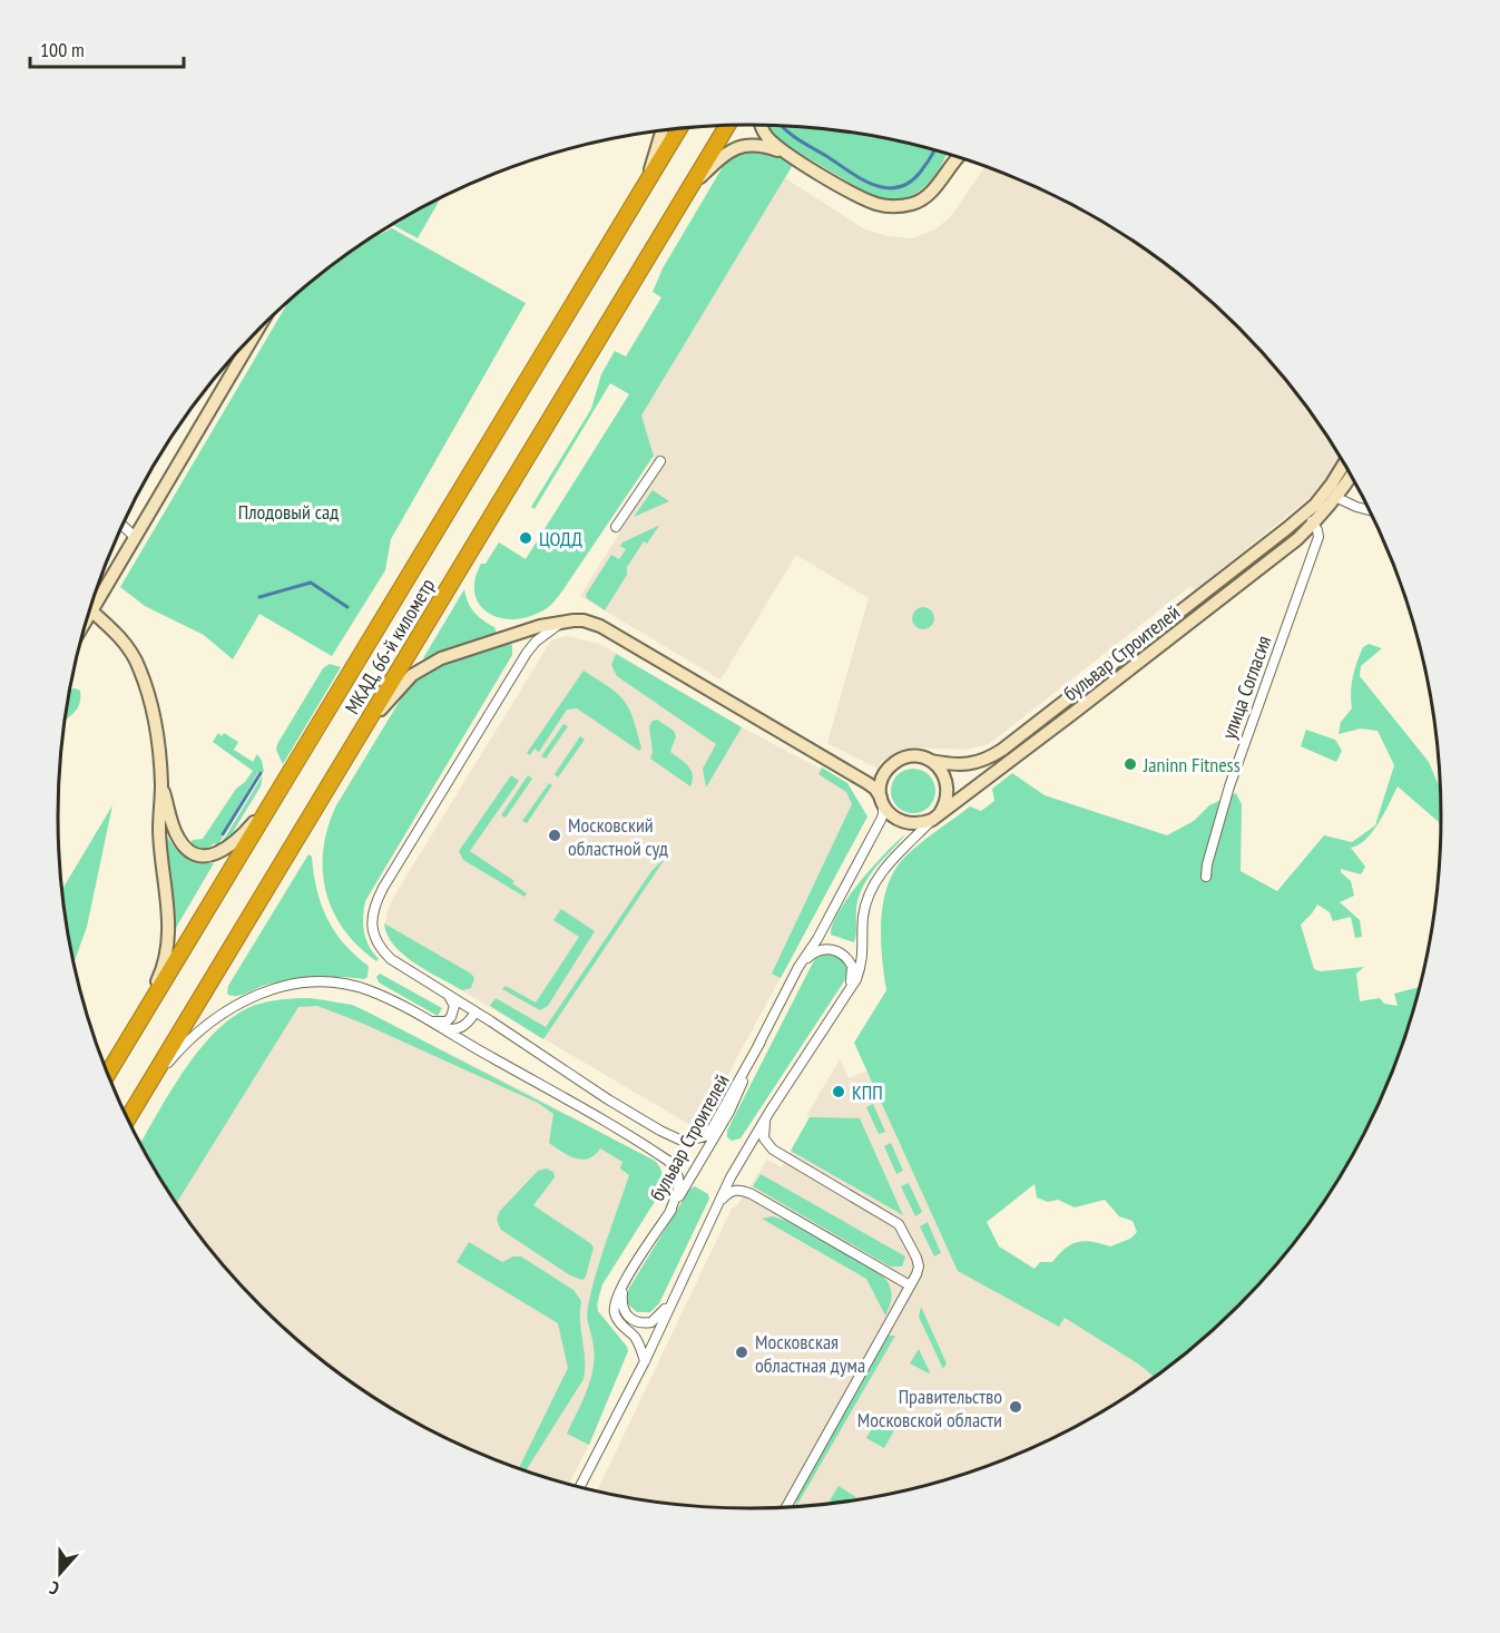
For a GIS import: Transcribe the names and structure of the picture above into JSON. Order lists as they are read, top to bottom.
{
  "streets": {
    "highway": ["МКАД, 66-й километр"],
    "street": ["бульвар Строителей", "улица Согласия"]
  },
  "crossings": [
    ["бульвар Строителей", "улица Согласия"]
  ],
  "parks": ["Плодовый сад"],
  "places": [
    "ЦОДД",
    "Janinn Fitness",
    "Московский областной суд",
    "КПП",
    "Московская областная дума",
    "Правительство Московской области"
  ],
  "scale_bar": "100 m",
  "north": "bottom"
}
